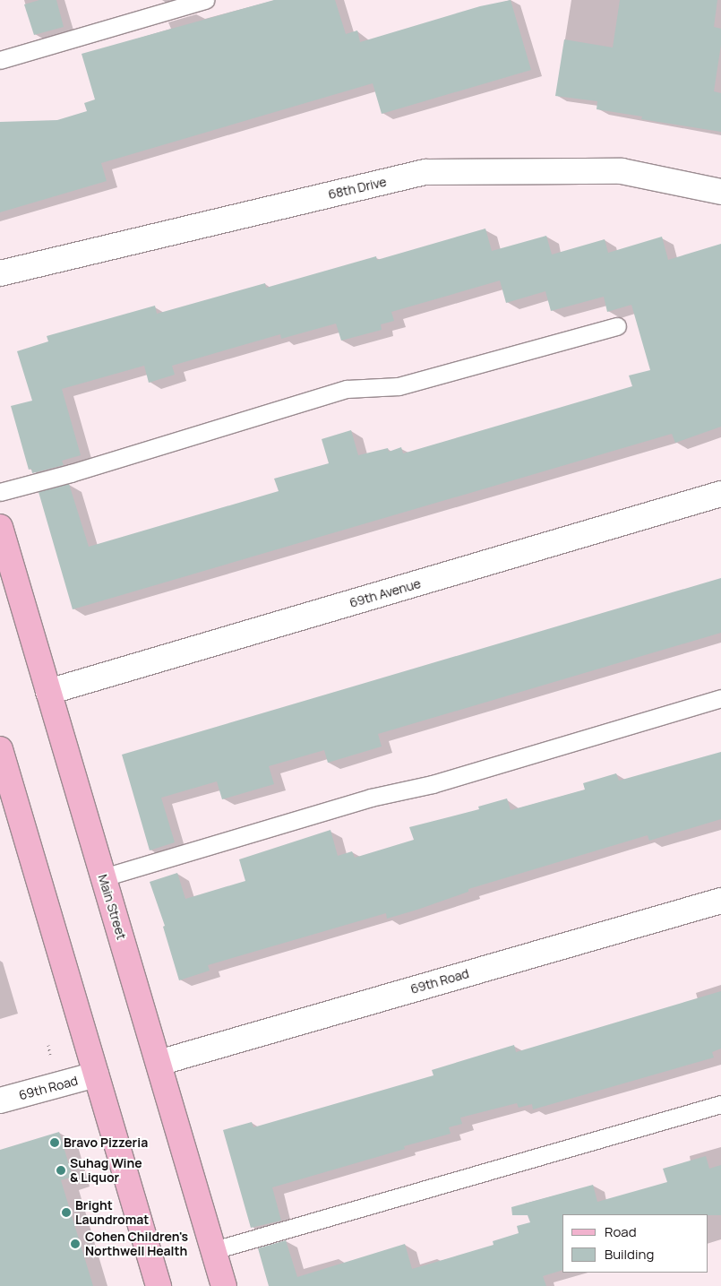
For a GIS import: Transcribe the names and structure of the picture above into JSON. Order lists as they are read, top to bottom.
{
  "streets": {
    "main road": ["Main Street"],
    "street": ["68th Drive", "69th Avenue", "69th Road"]
  },
  "crossings": [
    ["69th Avenue", "Main Street"],
    ["Main Street", "69th Road"]
  ],
  "places": [
    "Bravo Pizzeria",
    "Suhag Wine & Liquor",
    "Bright Laundromat",
    "Cohen Children's Northwell Health"
  ],
  "legend": ["Road", "Building"]
}
